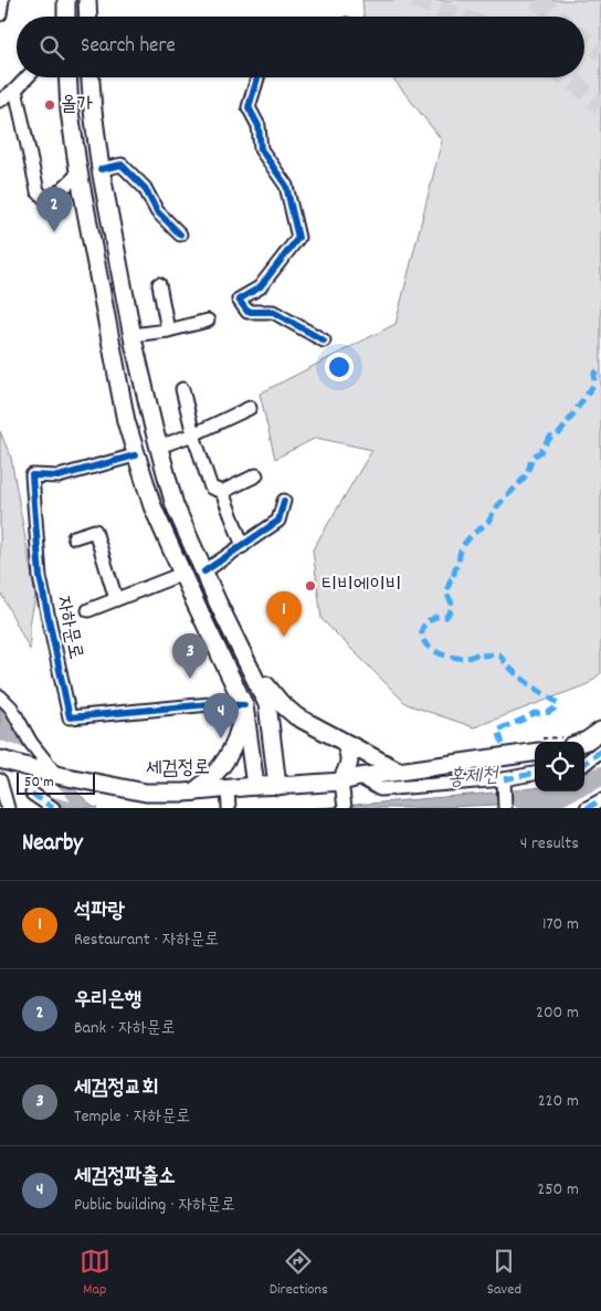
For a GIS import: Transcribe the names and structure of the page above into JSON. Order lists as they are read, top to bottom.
{
  "streets": {
    "main road": ["세검정로"],
    "street": ["자하문로"]
  },
  "water": ["홍제천"],
  "places": ["올가", "티비에이비"],
  "scale_bar": "50 m",
  "page": {
    "search": "Search here",
    "pins": [
      "2",
      "1",
      "3",
      "4"
    ],
    "scale": "50 m",
    "heading": ["Nearby", "4 results"],
    "list": [
      {
        "mark": "1",
        "name": "석파랑",
        "note": "Restaurant · 자하문로",
        "value": "170 m"
      },
      {
        "mark": "2",
        "name": "우리은행",
        "note": "Bank · 자하문로",
        "value": "200 m"
      },
      {
        "mark": "3",
        "name": "세검정교회",
        "note": "Temple · 자하문로",
        "value": "220 m"
      },
      {
        "mark": "4",
        "name": "세검정파출소",
        "note": "Public building · 자하문로",
        "value": "250 m"
      }
    ],
    "nav": ["Map", "Directions", "Saved"]
  }
}
